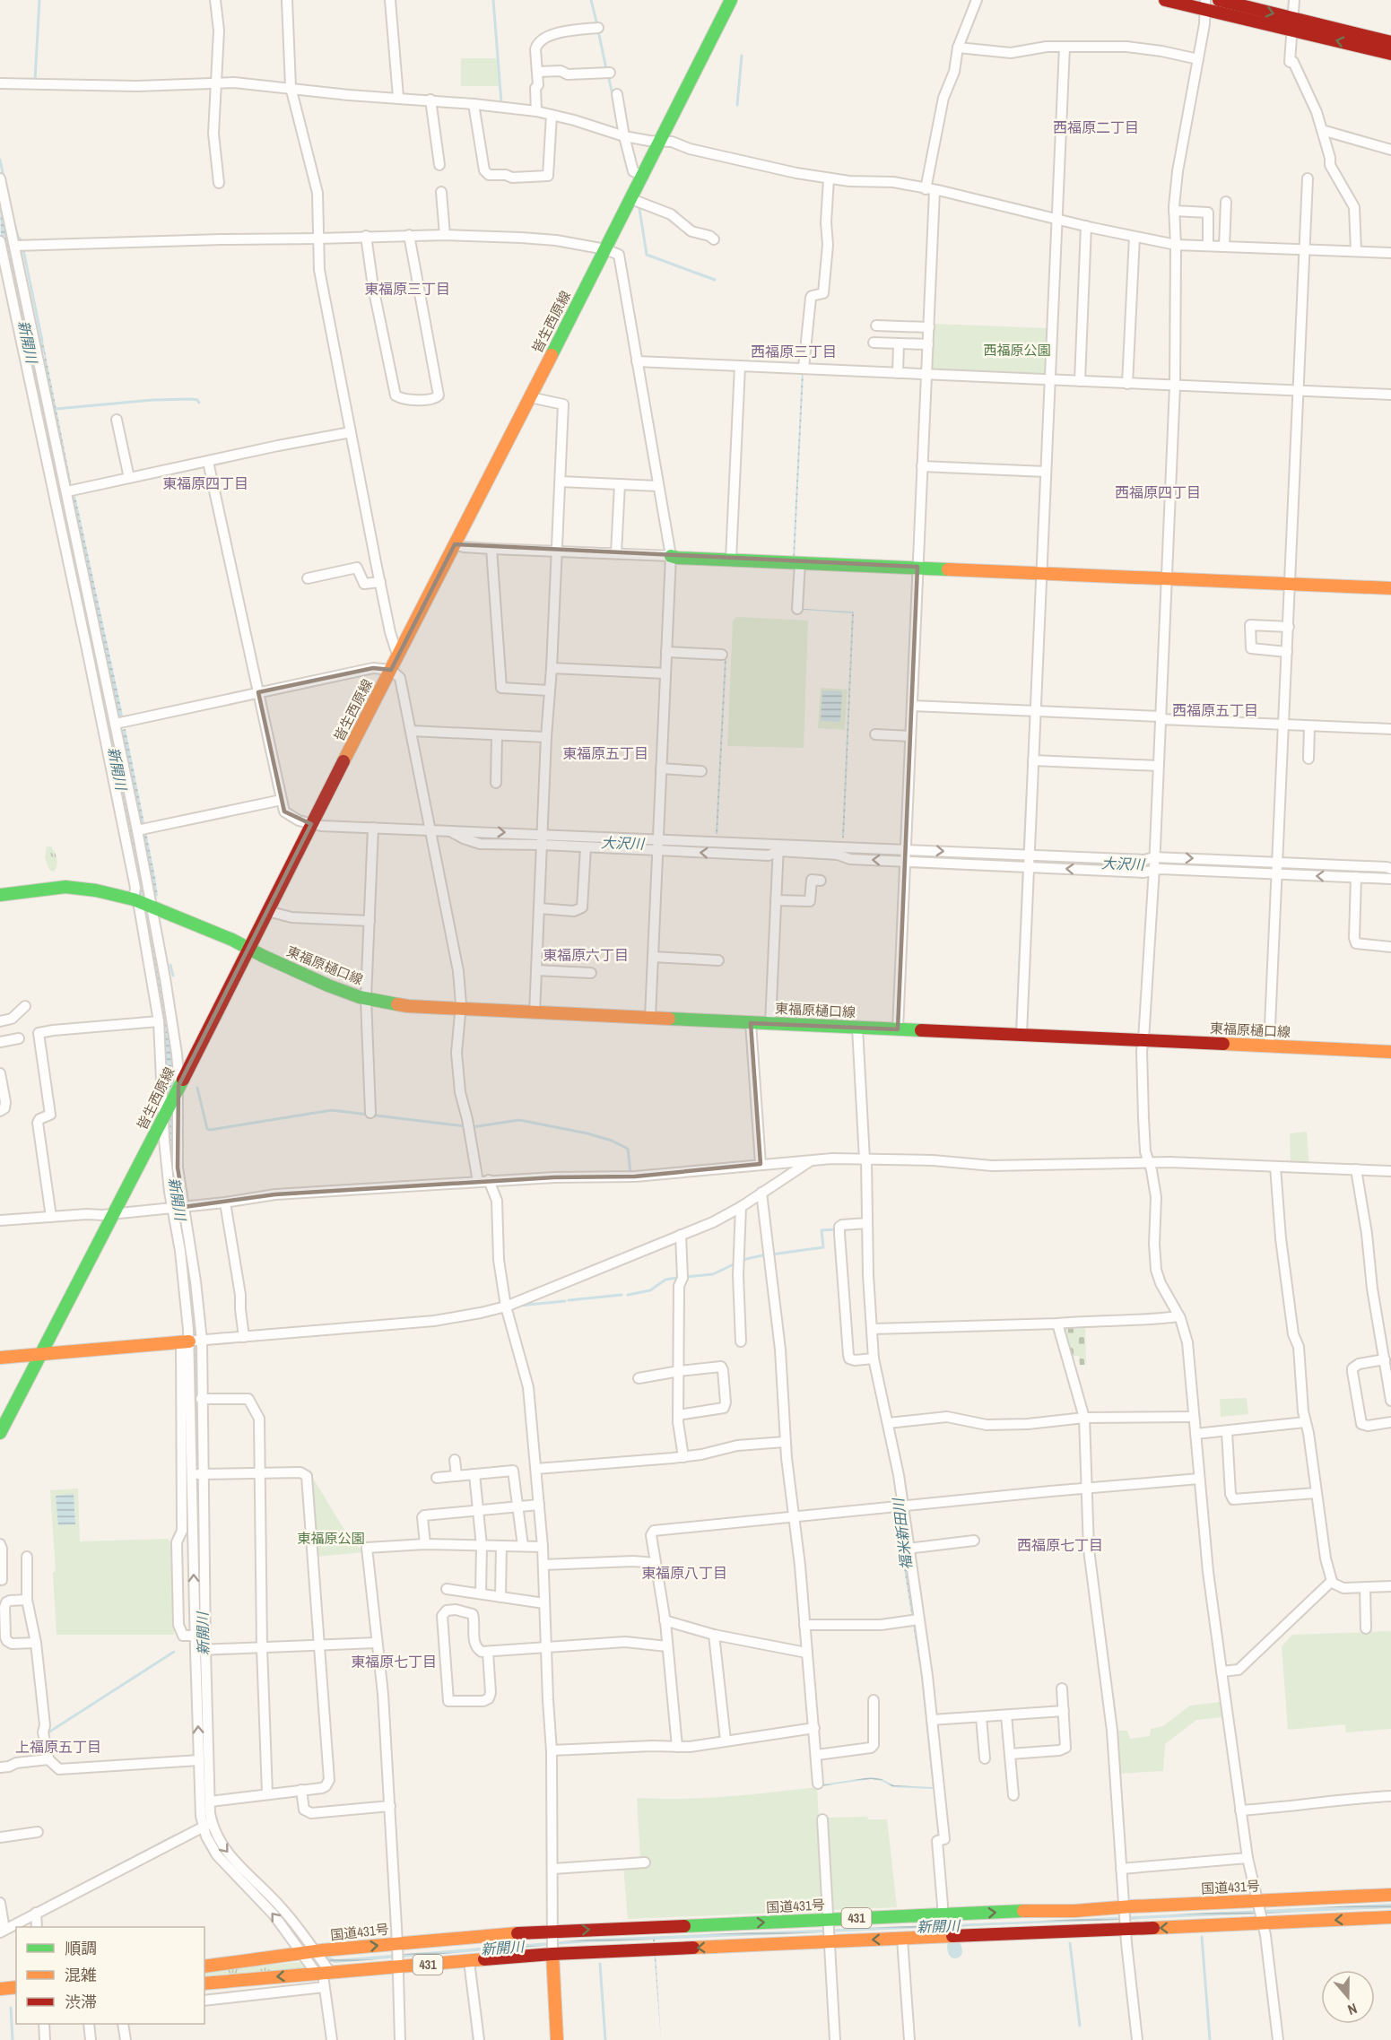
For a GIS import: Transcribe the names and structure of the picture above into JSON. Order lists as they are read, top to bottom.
{
  "streets": {
    "main road": [
      "皆生西原線",
      "東福原樋口線",
      "国道431号",
      "431"
    ]
  },
  "crossings": [
    ["皆生西原線", "東福原樋口線"]
  ],
  "districts": [
    "西福原二丁目",
    "東福原三丁目",
    "西福原三丁目",
    "東福原四丁目",
    "西福原四丁目",
    "西福原五丁目",
    "東福原五丁目",
    "東福原六丁目",
    "西福原七丁目",
    "東福原八丁目",
    "東福原七丁目",
    "上福原五丁目"
  ],
  "water": ["新開川", "大沢川", "福米新田川"],
  "parks": ["西福原公園", "東福原公園"],
  "legend": ["順調", "混雑", "渋滞"],
  "north": "bottom"
}
